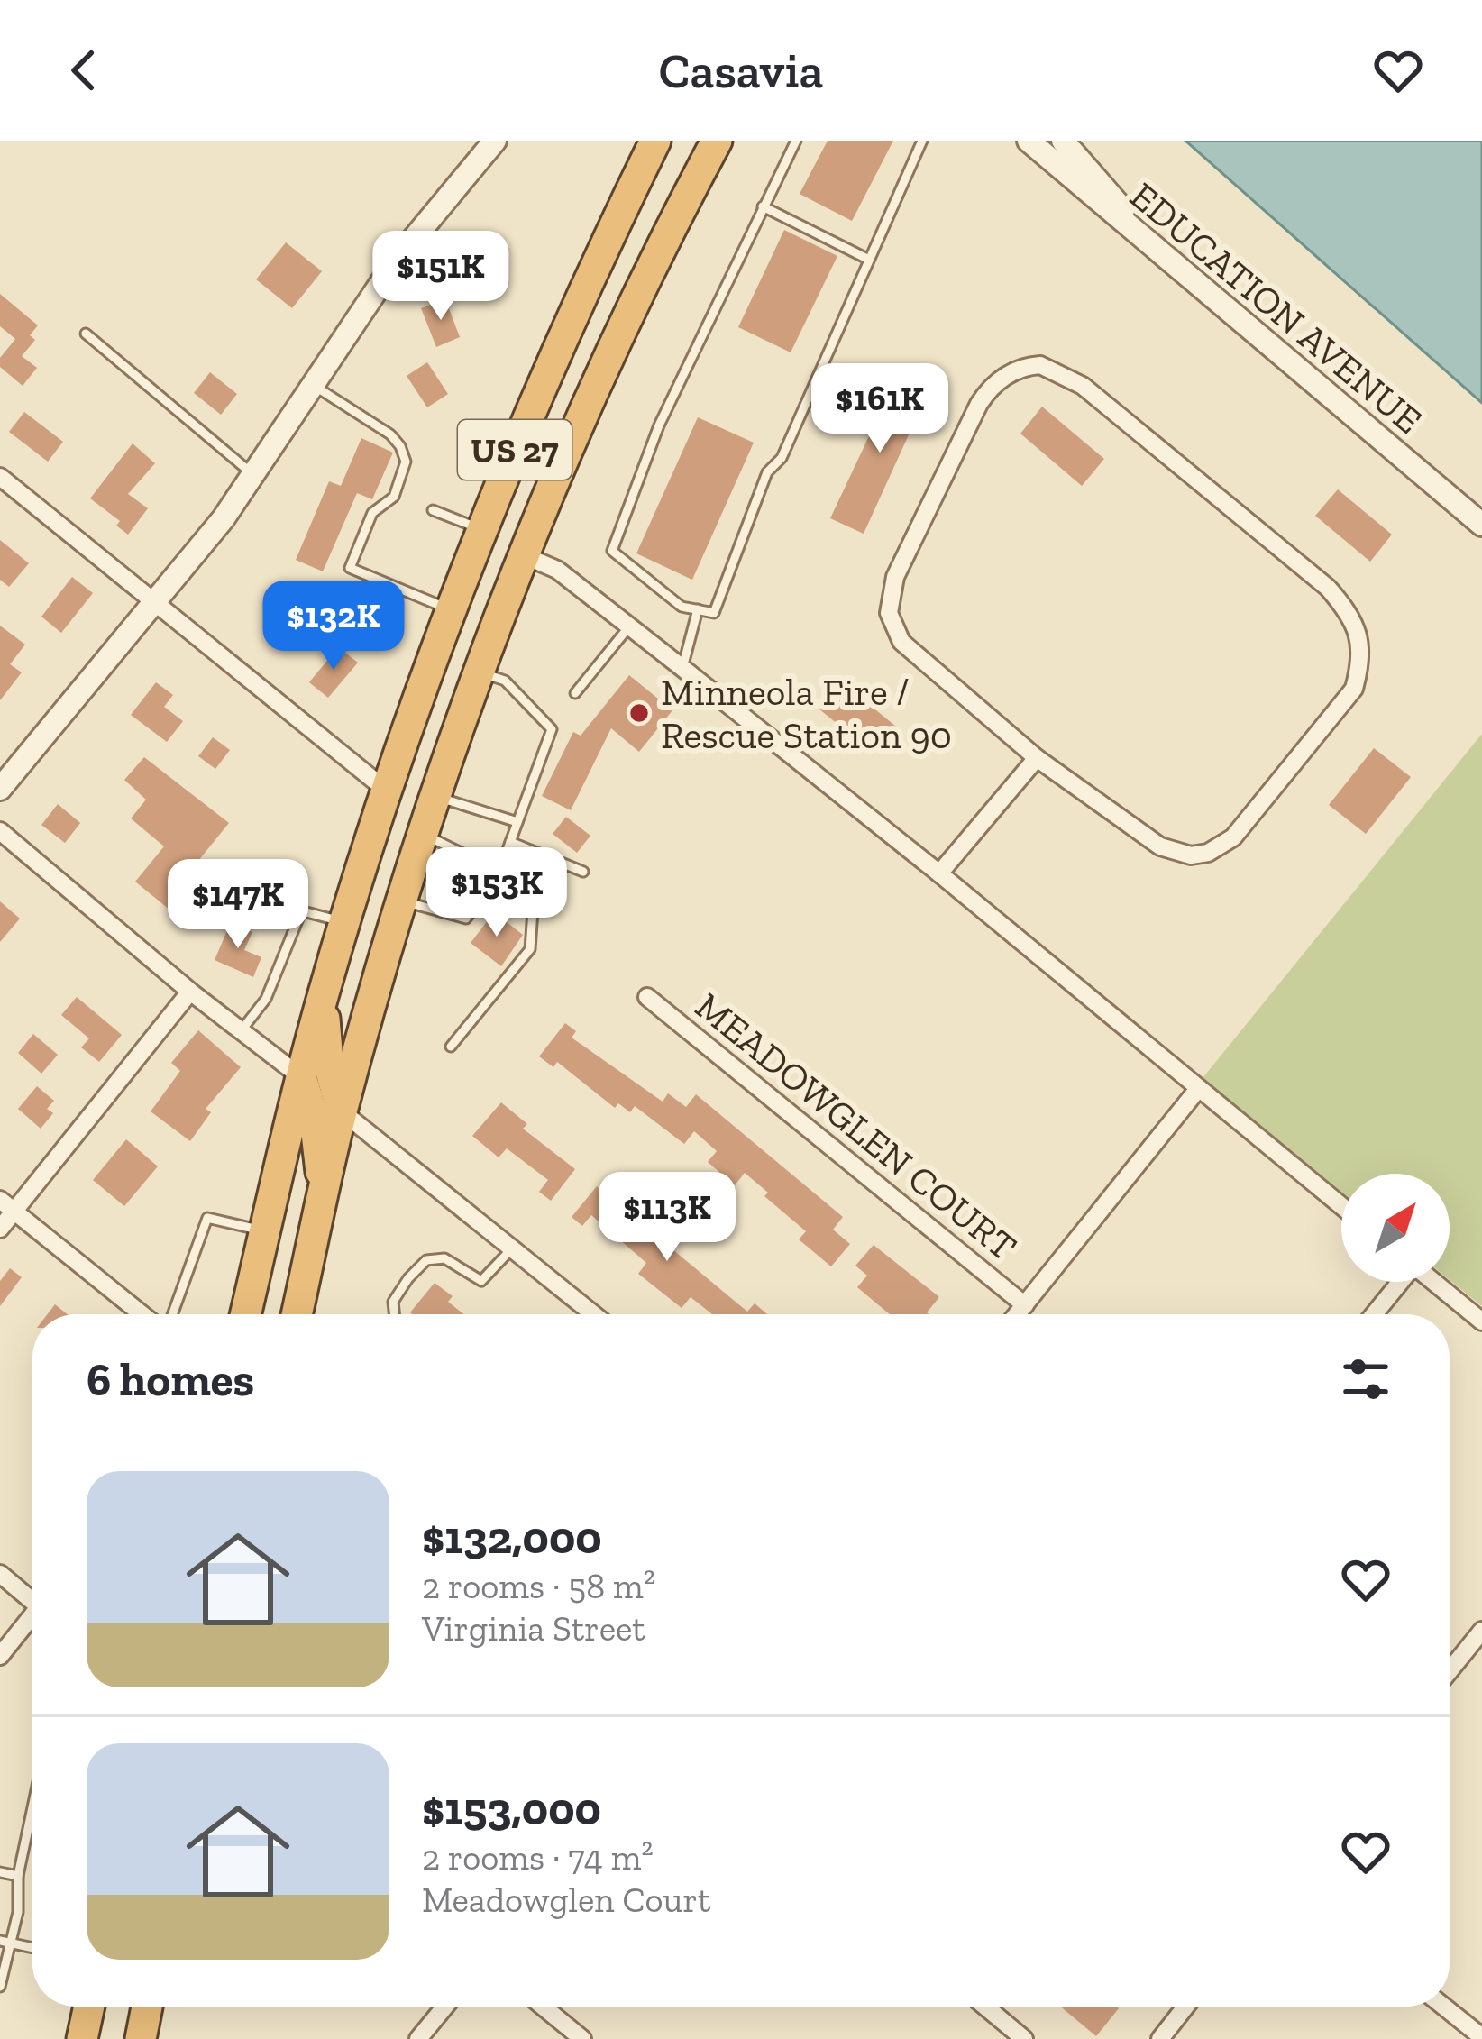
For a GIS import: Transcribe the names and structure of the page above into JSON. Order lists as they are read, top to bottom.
{
  "streets": {
    "highway": ["US 27"],
    "street": ["EDUCATION AVENUE", "MEADOWGLEN COURT"]
  },
  "places": ["Minneola Fire / Rescue Station 90"],
  "north": "top right",
  "page": {
    "header": "Casavia",
    "price": [
      "$151K",
      "$161K",
      "$132K",
      "$153K",
      "$147K",
      "$113K"
    ],
    "heading": "6 homes",
    "list": [
      {
        "name": "$132,000",
        "note": "2 rooms · 58 m² · Virginia Street"
      },
      {
        "name": "$153,000",
        "note": "2 rooms · 74 m² · Meadowglen Court"
      }
    ]
  }
}
